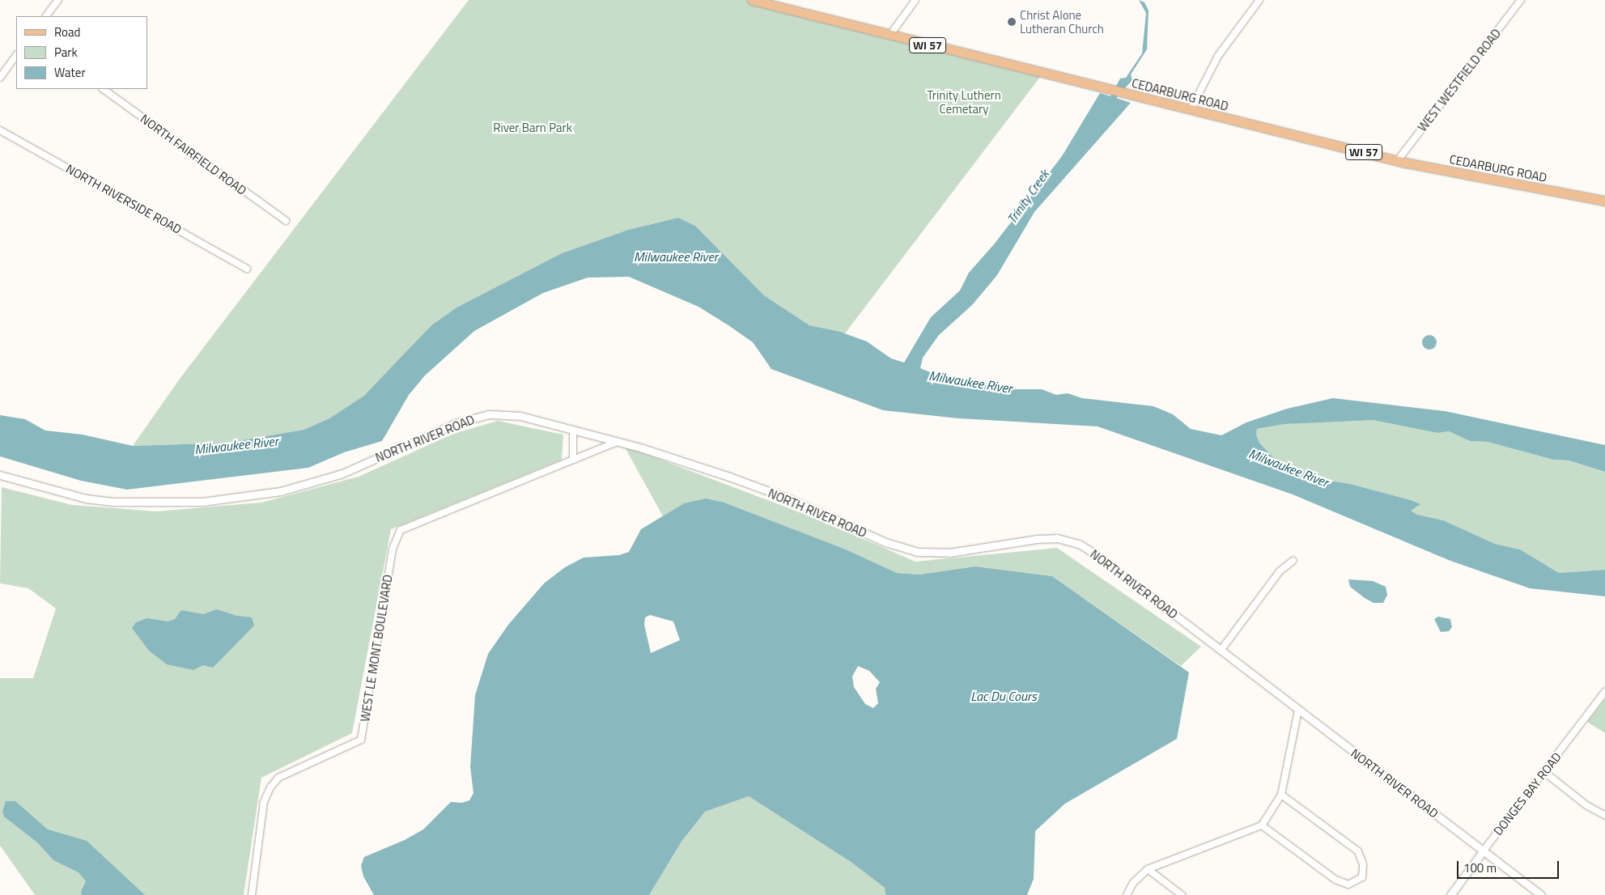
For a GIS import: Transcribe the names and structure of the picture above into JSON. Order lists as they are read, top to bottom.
{
  "streets": {
    "main road": ["WI 57", "CEDARBURG ROAD"],
    "street": [
      "WEST WESTFIELD ROAD",
      "NORTH FAIRFIELD ROAD",
      "NORTH RIVERSIDE ROAD",
      "NORTH RIVER ROAD",
      "WEST LE MONT BOULEVARD",
      "DONGES BAY ROAD"
    ]
  },
  "crossings": [
    ["WEST WESTFIELD ROAD", "CEDARBURG ROAD"],
    ["NORTH RIVER ROAD", "WEST LE MONT BOULEVARD"],
    ["NORTH RIVER ROAD", "DONGES BAY ROAD"]
  ],
  "water": ["Trinity Creek", "Milwaukee River", "Lac Du Cours"],
  "parks": ["Trinity Luthern Cemetary", "River Barn Park"],
  "places": ["Christ Alone Lutheran Church"],
  "legend": ["Road", "Park", "Water"],
  "scale_bar": "100 m"
}
